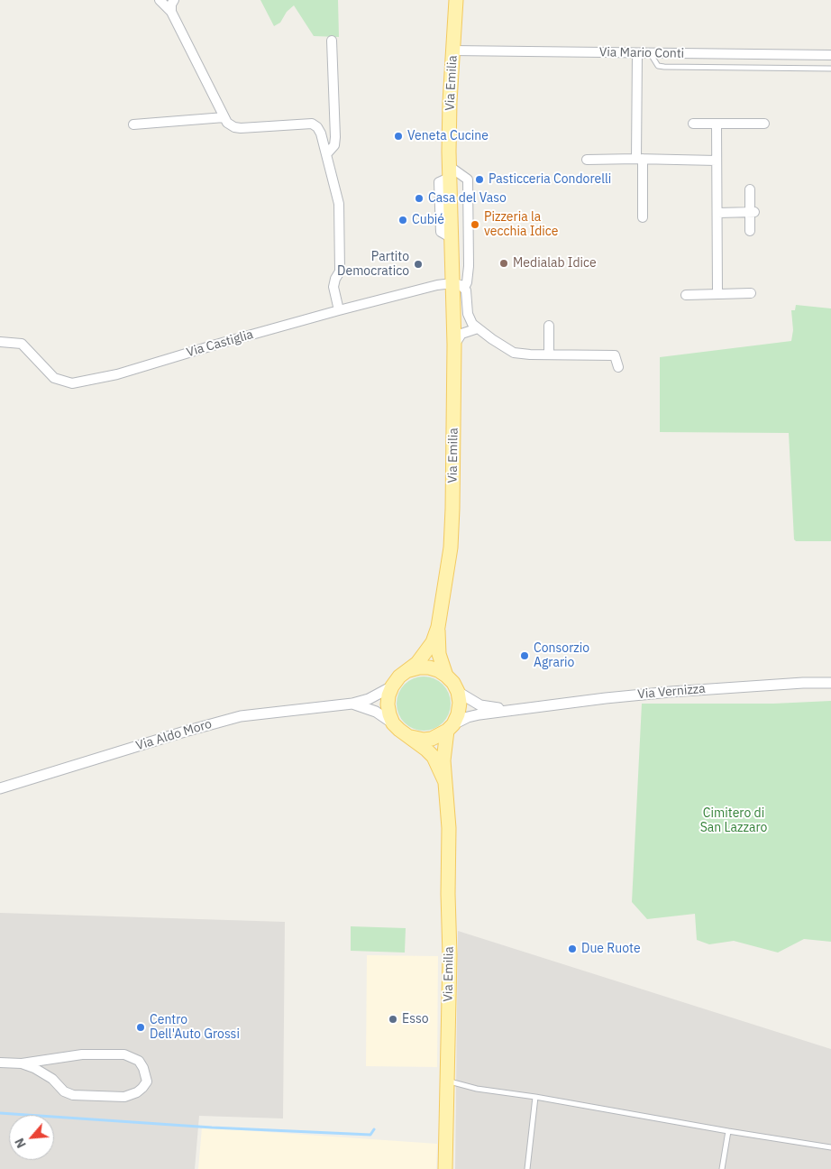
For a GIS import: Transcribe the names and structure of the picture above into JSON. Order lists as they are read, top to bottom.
{
  "streets": {
    "main road": ["Via Emilia"],
    "street": [
      "Via Mario Conti",
      "Via Castiglia",
      "Via Vernizza",
      "Via Aldo Moro"
    ]
  },
  "crossings": [
    ["Via Mario Conti", "Via Emilia"],
    ["Via Emilia", "Via Castiglia"],
    ["Via Emilia", "Via Vernizza"],
    ["Via Emilia", "Via Aldo Moro"],
    ["Via Vernizza", "Via Aldo Moro"]
  ],
  "parks": ["Cimitero di San Lazzaro"],
  "places": [
    "Veneta Cucine",
    "Pasticceria Condorelli",
    "Casa del Vaso",
    "Cubié",
    "Pizzeria la vecchia Idice",
    "Medialab Idice",
    "Partito Democratico",
    "Consorzio Agrario",
    "Due Ruote",
    "Esso",
    "Centro Dell'Auto Grossi"
  ],
  "north": "bottom left"
}
